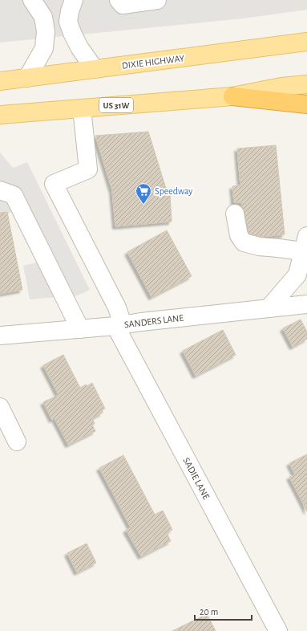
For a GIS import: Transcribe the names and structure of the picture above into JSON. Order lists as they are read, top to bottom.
{
  "streets": {
    "main road": ["DIXIE HIGHWAY", "US 31W"],
    "street": ["SANDERS LANE", "SADIE LANE"]
  },
  "crossings": [
    ["US 31W", "SADIE LANE"],
    ["SANDERS LANE", "SADIE LANE"]
  ],
  "places": {
    "supermarket": ["Speedway"]
  },
  "scale_bar": "20 m"
}
